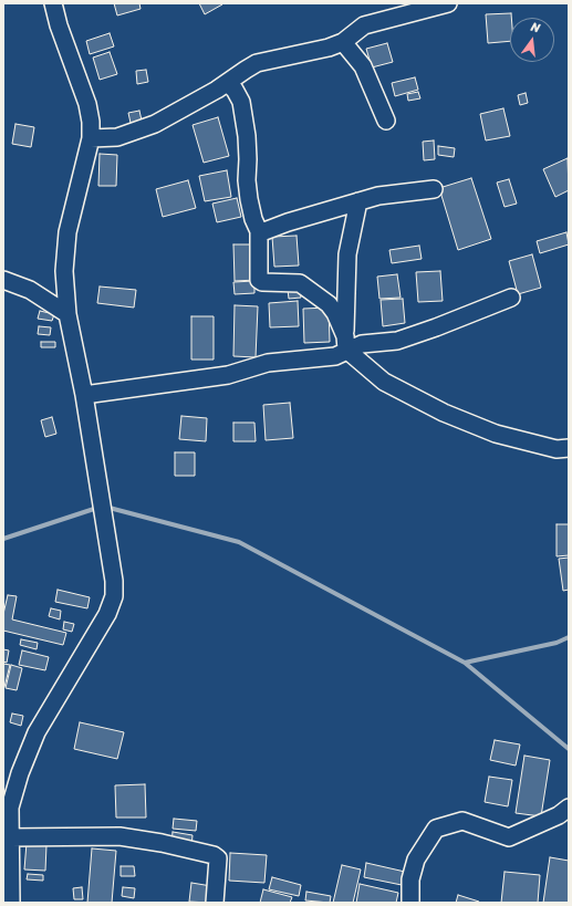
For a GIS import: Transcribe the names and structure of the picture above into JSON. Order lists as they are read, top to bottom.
{
  "north": "top"
}
